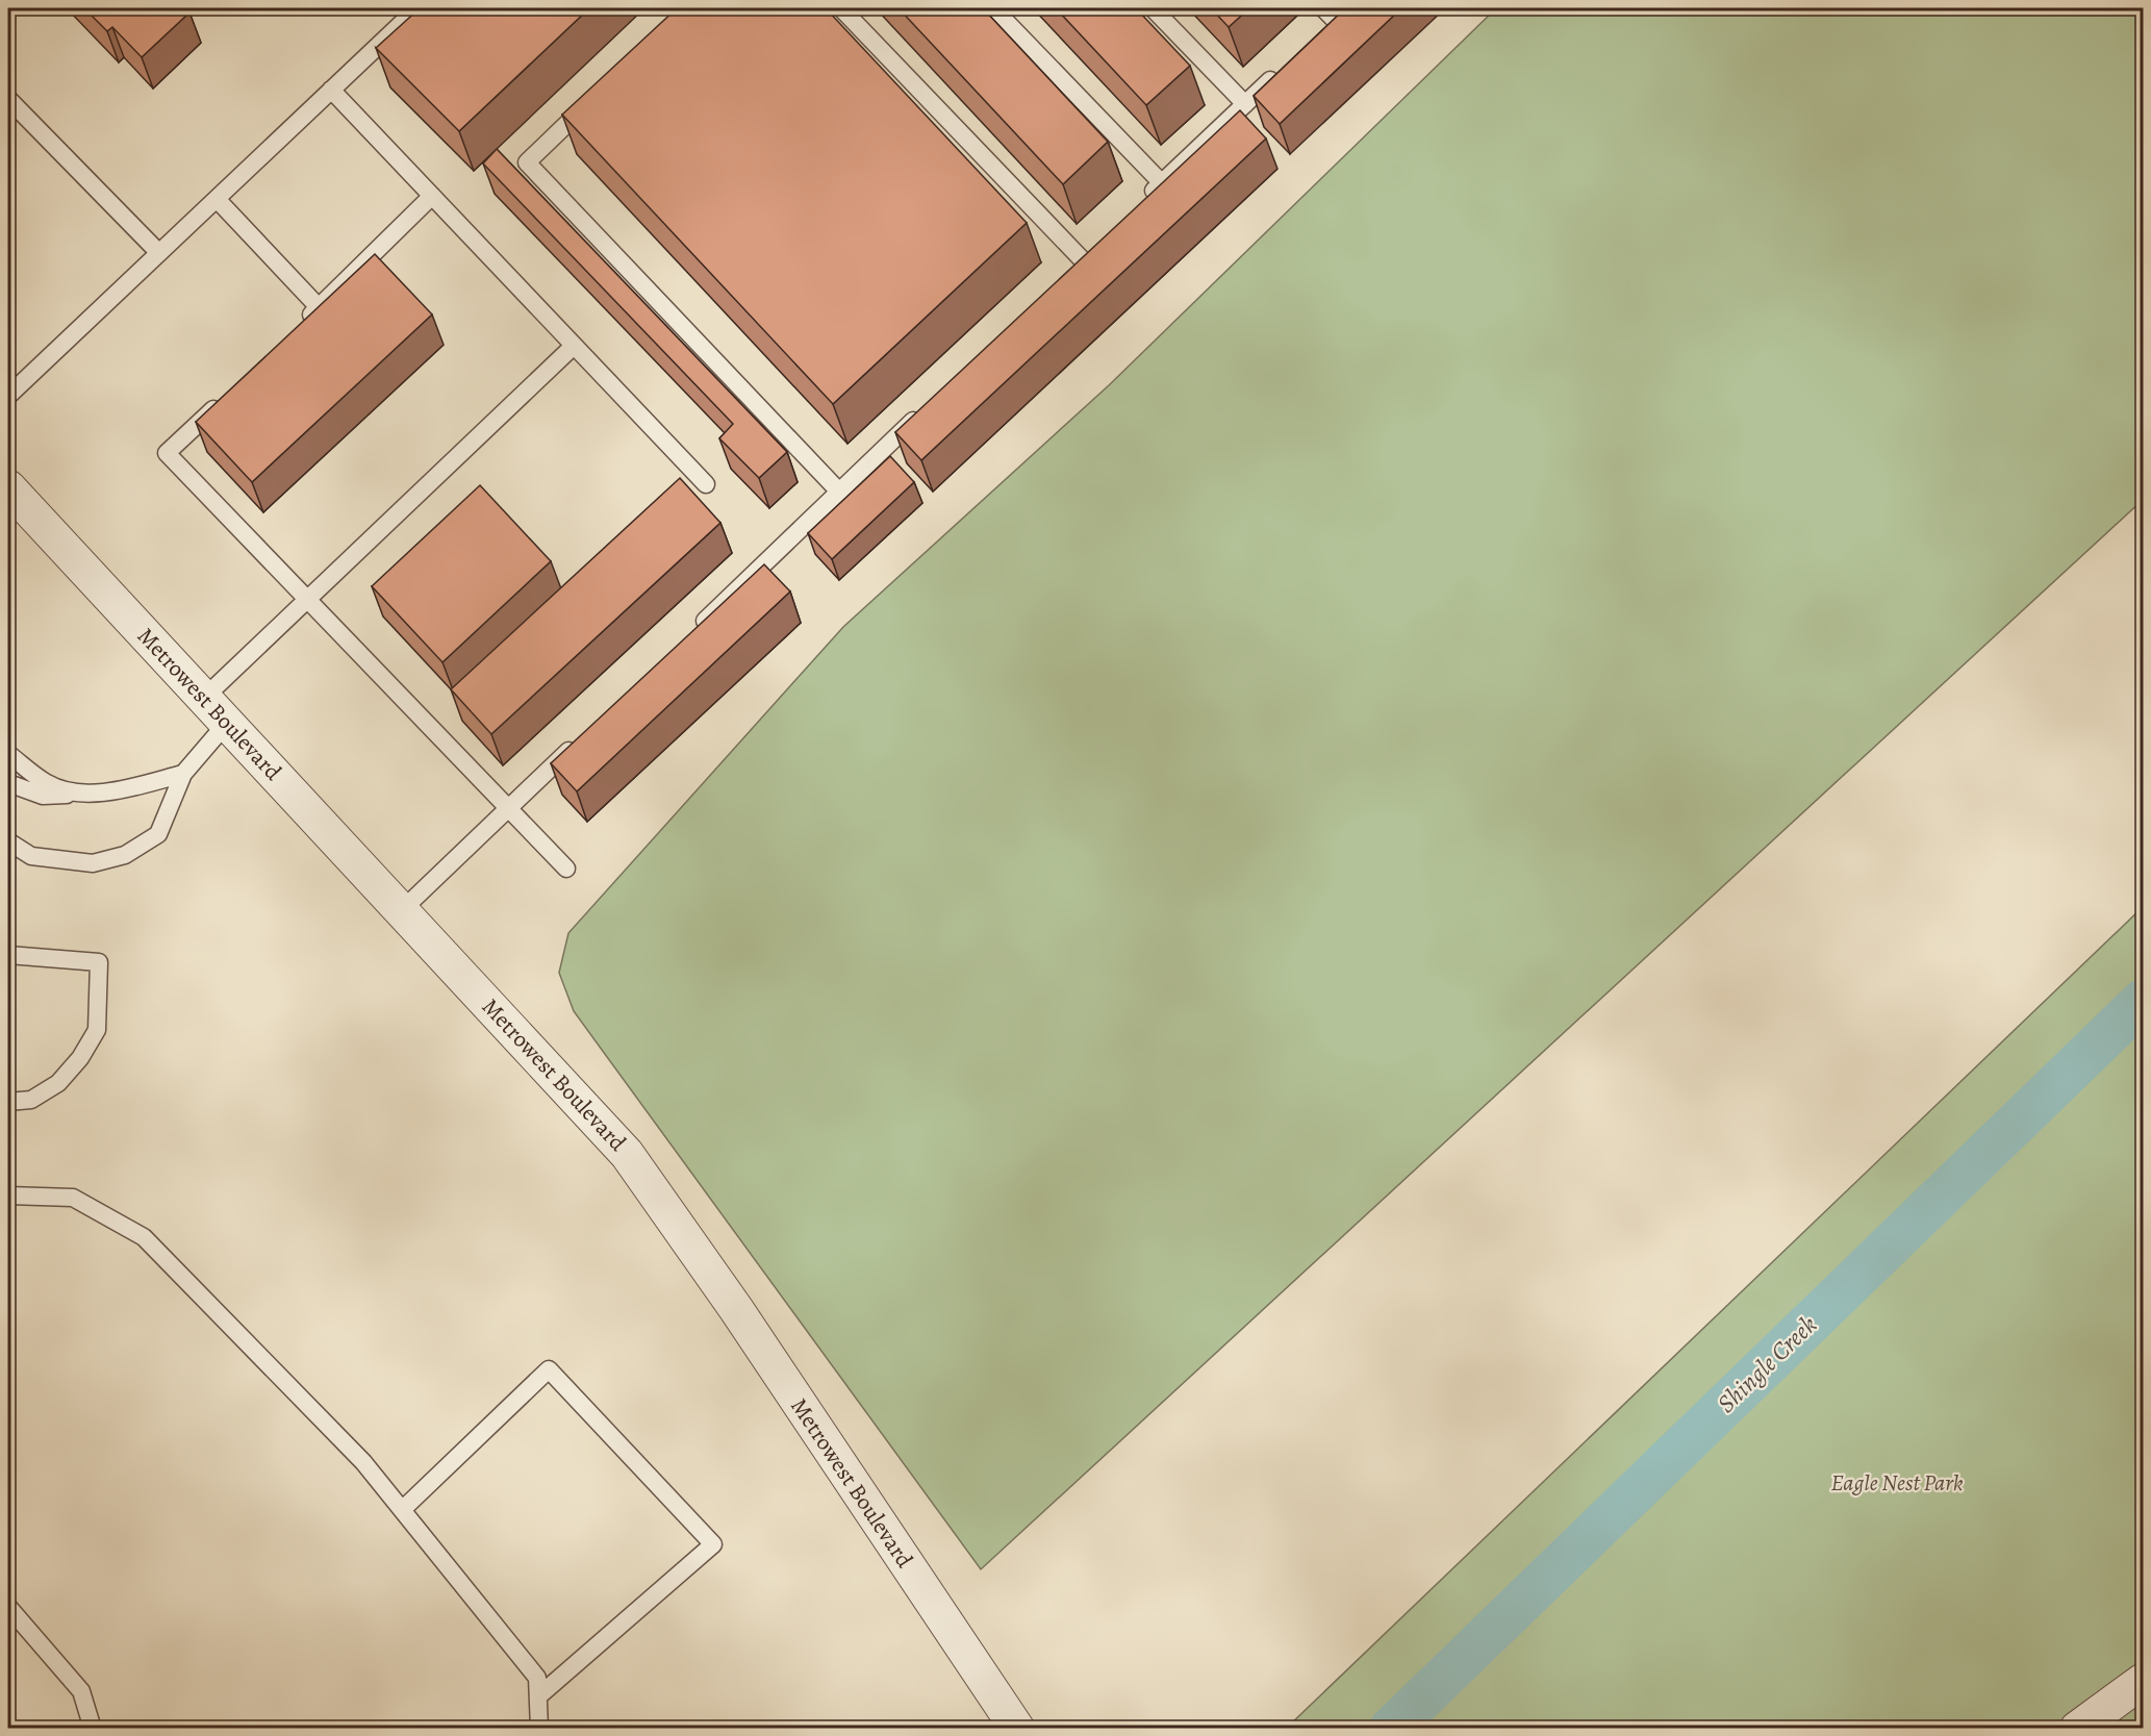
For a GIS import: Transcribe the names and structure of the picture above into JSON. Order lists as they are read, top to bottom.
{
  "streets": {
    "street": ["Metrowest Boulevard"]
  },
  "water": ["Shingle Creek"],
  "parks": ["Eagle Nest Park"]
}
